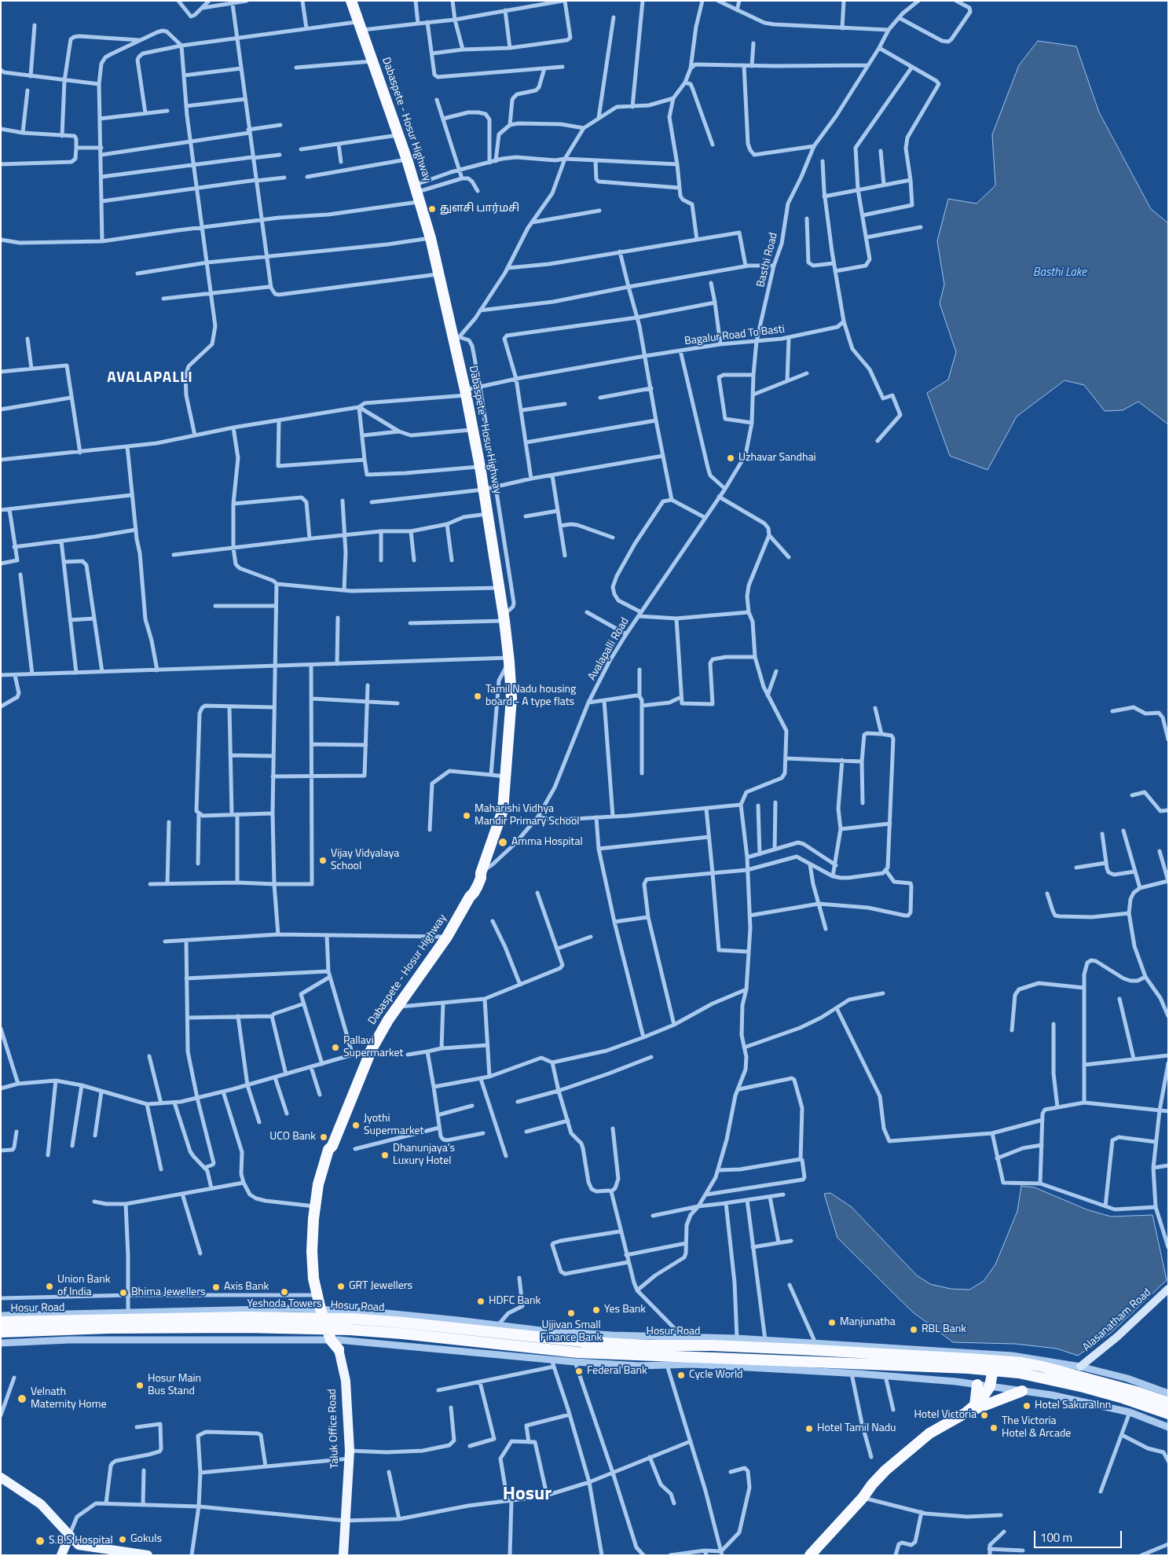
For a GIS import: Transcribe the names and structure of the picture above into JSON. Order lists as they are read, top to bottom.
{
  "streets": {
    "highway": ["Dabaspete - Hosur Highway", "Hosur Road"],
    "main road": ["Alasanatham Road", "Taluk Office Road"],
    "street": ["Basthi Road", "Bagalur Road To Basti", "Avalapalli Road"]
  },
  "crossings": [
    ["Dabaspete - Hosur Highway", "Bagalur Road To Basti"],
    ["Dabaspete - Hosur Highway", "Avalapalli Road"],
    ["Dabaspete - Hosur Highway", "Taluk Office Road"],
    ["Basthi Road", "Bagalur Road To Basti"],
    ["Basthi Road", "Avalapalli Road"]
  ],
  "districts": ["AVALAPALLI", "Hosur"],
  "water": ["Basthi Lake"],
  "places": [
    "துளசி பார்மசி",
    "Uzhavar Sandhai",
    "Tamil Nadu housing board - A type flats",
    "Maharishi Vidhya Mandir Primary School",
    "Amma Hospital",
    "Vijay Vidyalaya School",
    "Pallavi Supermarket",
    "Jyothi Supermarket",
    "UCO Bank",
    "Dhanunjaya's Luxury Hotel",
    "Union Bank of India",
    "GRT Jewellers",
    "Axis Bank",
    "Yeshoda Towers",
    "Bhima Jewellers",
    "HDFC Bank",
    "Yes Bank",
    "Ujjivan Small Finance Bank",
    "Manjunatha",
    "RBL Bank",
    "Federal Bank",
    "Cycle World",
    "Hosur Main Bus Stand",
    "Velnath Maternity Home",
    "Hotel Sakura Inn",
    "Hotel Victoria",
    "The Victoria Hotel & Arcade",
    "Hotel Tamil Nadu",
    "Gokuls",
    "S.B.S Hospital"
  ],
  "scale_bar": "100 m"
}
